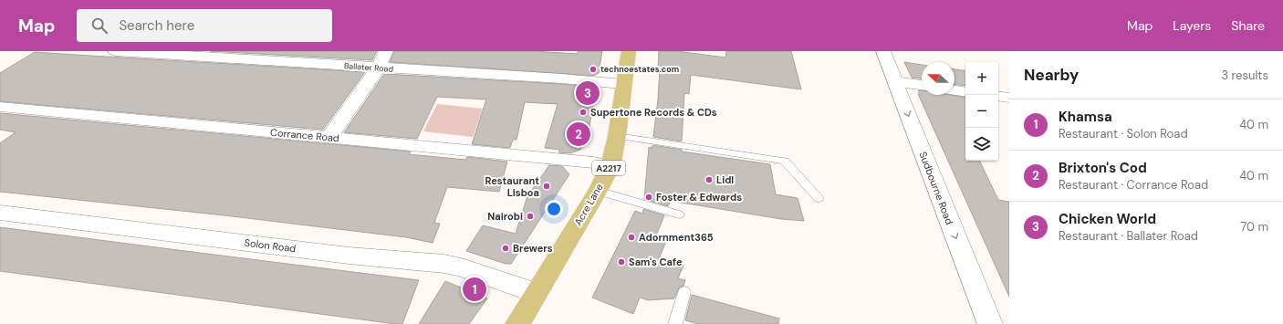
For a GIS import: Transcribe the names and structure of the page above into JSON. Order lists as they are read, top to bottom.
{
  "streets": {
    "main road": ["A2217", "Acre Lane"],
    "street": [
      "Ballater Road",
      "Corrance Road",
      "Sudbourne Road",
      "Solon Road"
    ]
  },
  "crossings": [
    ["Ballater Road", "Acre Lane"],
    ["Corrance Road", "Acre Lane"],
    ["Acre Lane", "Solon Road"]
  ],
  "one_way": ["Sudbourne Road"],
  "places": [
    "technoestates.com",
    "Supertone Records & CDs",
    "Lidl",
    "Restaurant Lisboa",
    "Foster & Edwards",
    "Nairobi",
    "Adornment365",
    "Brewers",
    "Sam's Cafe"
  ],
  "north": "left",
  "page": {
    "header": "Map",
    "search": "Search here",
    "nav": ["Map", "Layers", "Share"],
    "heading": ["Nearby", "3 results"],
    "map_buttons": ["+", "−"],
    "pins": ["3", "2", "1"],
    "list": [
      {
        "mark": "1",
        "name": "Khamsa",
        "note": "Restaurant · Solon Road",
        "value": "40 m"
      },
      {
        "mark": "2",
        "name": "Brixton's Cod",
        "note": "Restaurant · Corrance Road",
        "value": "40 m"
      },
      {
        "mark": "3",
        "name": "Chicken World",
        "note": "Restaurant · Ballater Road",
        "value": "70 m"
      }
    ]
  }
}
